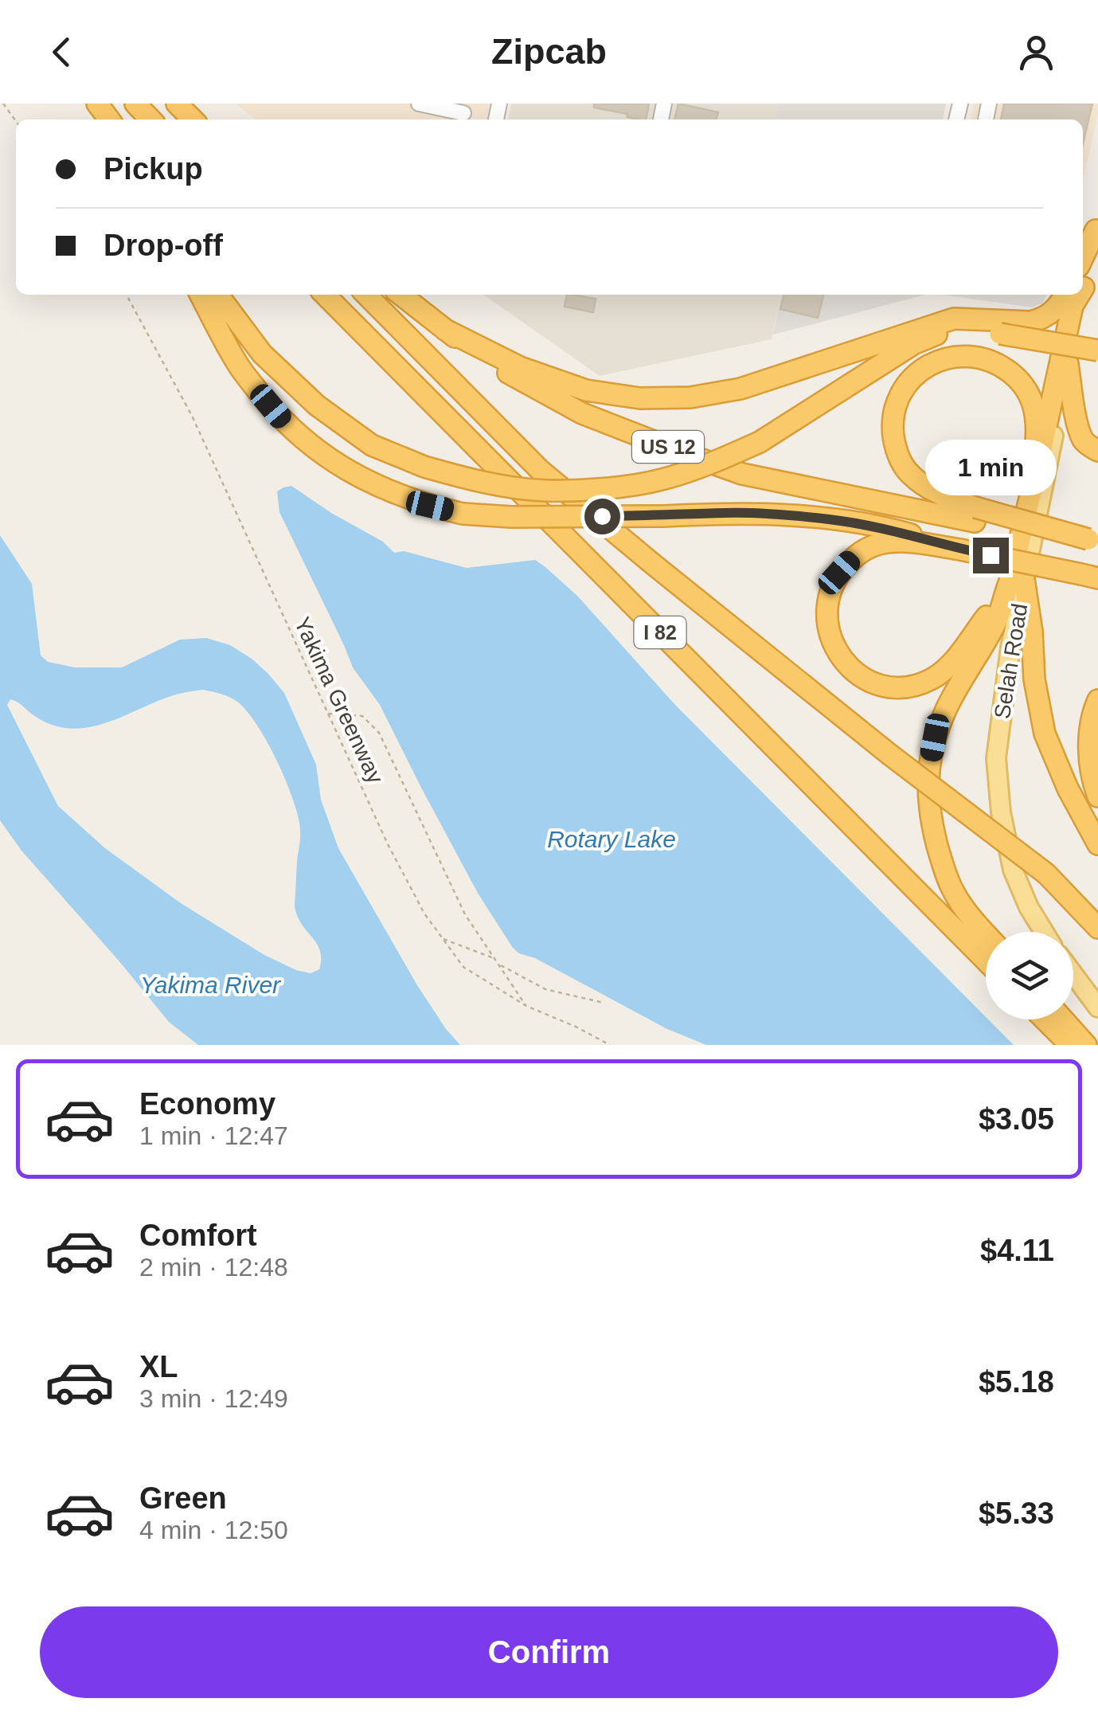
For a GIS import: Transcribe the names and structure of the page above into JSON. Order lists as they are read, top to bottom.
{
  "streets": {
    "highway": ["US 12", "I 82"],
    "main road": ["Selah Road"],
    "path": ["Yakima Greenway"]
  },
  "water": ["Rotary Lake", "Yakima River"],
  "page": {
    "header": "Zipcab",
    "banner": ["Pickup", "Drop-off"],
    "bubble": "1 min",
    "list": [
      {
        "name": "Economy",
        "note": "1 min · 12:47",
        "value": "$3.05"
      },
      {
        "name": "Comfort",
        "note": "2 min · 12:48",
        "value": "$4.11"
      },
      {
        "name": "XL",
        "note": "3 min · 12:49",
        "value": "$5.18"
      },
      {
        "name": "Green",
        "note": "4 min · 12:50",
        "value": "$5.33"
      }
    ],
    "buttons": "Confirm"
  }
}
